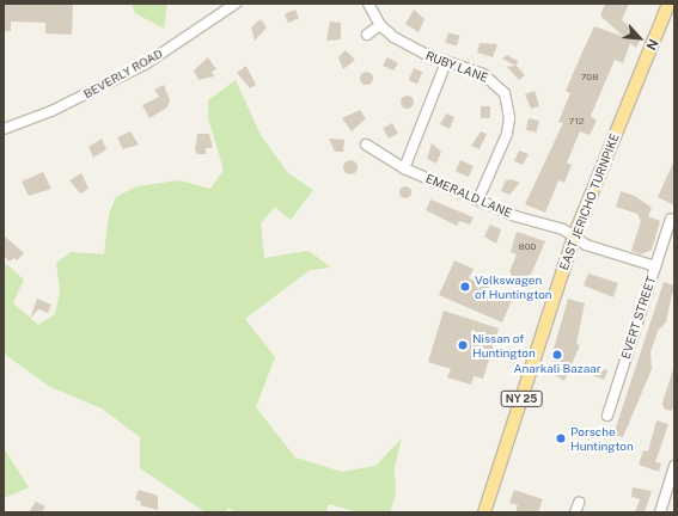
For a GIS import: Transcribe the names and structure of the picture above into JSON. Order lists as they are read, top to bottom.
{
  "streets": {
    "main road": ["EAST JERICHO TURNPIKE", "NY 25"],
    "street": [
      "RUBY LANE",
      "BEVERLY ROAD",
      "EMERALD LANE",
      "EVERT STREET"
    ]
  },
  "crossings": [
    ["RUBY LANE", "EMERALD LANE"],
    ["EMERALD LANE", "EAST JERICHO TURNPIKE"],
    ["EMERALD LANE", "EVERT STREET"]
  ],
  "places": [
    "Volkswagen of Huntington",
    "Nissan of Huntington",
    "Anarkali Bazaar",
    "Porsche Huntington"
  ],
  "house_numbers": ["708", "712", "800"],
  "north": "bottom right"
}
